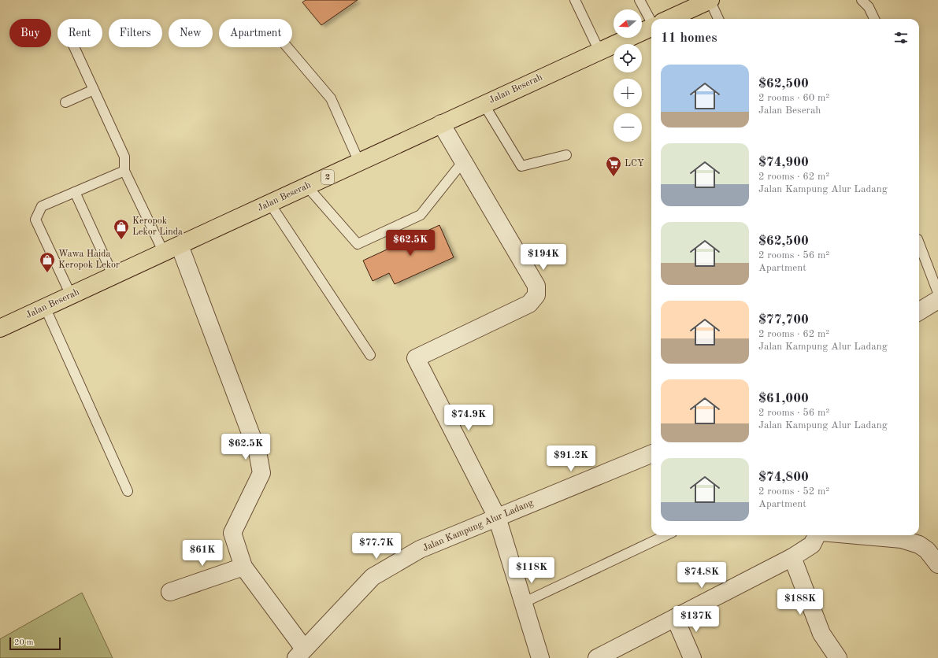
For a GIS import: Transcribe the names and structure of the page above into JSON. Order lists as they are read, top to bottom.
{
  "streets": {
    "highway": ["Jalan Beserah", "2"],
    "street": ["Jalan Kampung Alur Ladang"]
  },
  "places": {
    "supermarket": ["LCY"],
    "shop": ["Keropok Lekor Linda", "Wawa Haida Keropok Lekor"]
  },
  "scale_bar": "20 m",
  "north": "left",
  "page": {
    "map_buttons": ["+", "−"],
    "chip": [
      "Buy",
      "Rent",
      "Filters",
      "New",
      "Apartment"
    ],
    "heading": "11 homes",
    "list": [
      {
        "name": "$62,500",
        "note": "2 rooms · 60 m² · Jalan Beserah"
      },
      {
        "name": "$74,900",
        "note": "2 rooms · 62 m² · Jalan Kampung Alur Ladang"
      },
      {
        "name": "$62,500",
        "note": "2 rooms · 56 m² · Apartment"
      },
      {
        "name": "$77,700",
        "note": "2 rooms · 62 m² · Jalan Kampung Alur Ladang"
      },
      {
        "name": "$61,000",
        "note": "2 rooms · 56 m² · Jalan Kampung Alur Ladang"
      },
      {
        "name": "$74,800",
        "note": "2 rooms · 52 m² · Apartment"
      }
    ],
    "price": [
      "$62.5K",
      "$194K",
      "$74.9K",
      "$62.5K",
      "$91.2K",
      "$77.7K",
      "$61K",
      "$118K",
      "$74.8K",
      "$188K",
      "$137K"
    ],
    "scale": "20 m"
  }
}
